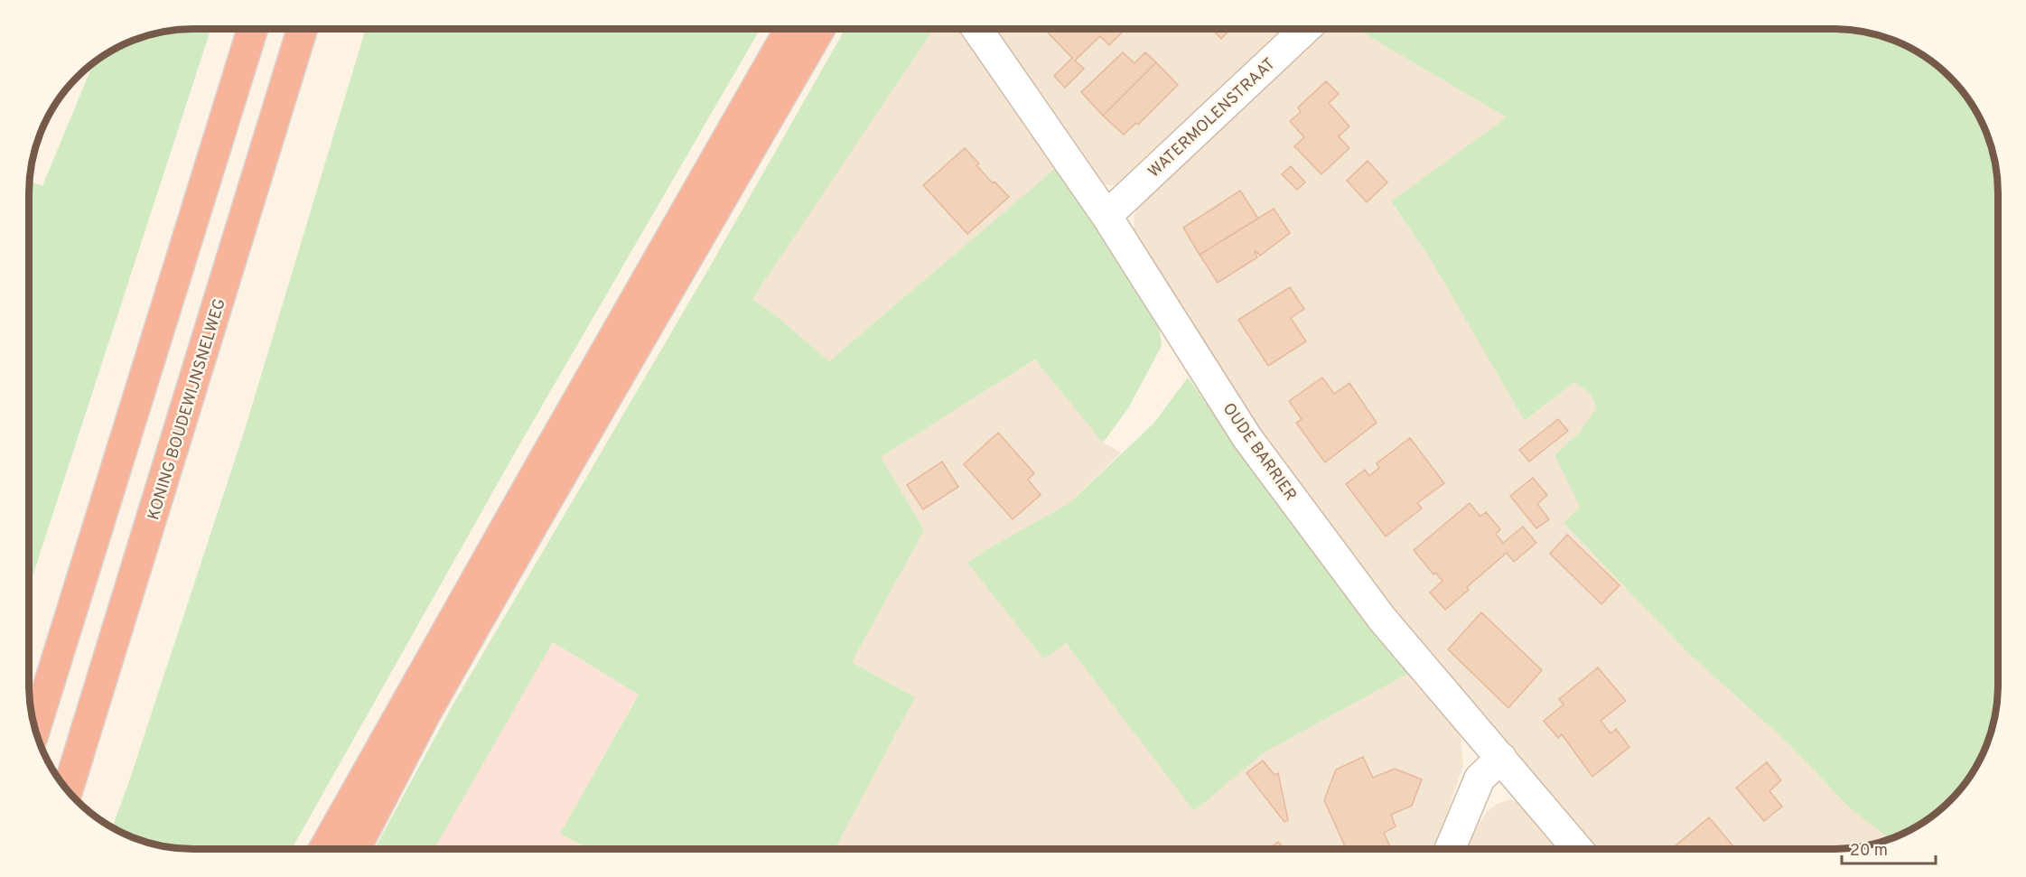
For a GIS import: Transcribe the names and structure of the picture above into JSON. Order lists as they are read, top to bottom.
{
  "streets": {
    "highway": ["KONING BOUDEWIJNSNELWEG"],
    "street": ["WATERMOLENSTRAAT", "OUDE BARRIER"]
  },
  "crossings": [
    ["WATERMOLENSTRAAT", "OUDE BARRIER"]
  ],
  "scale_bar": "20 m"
}
